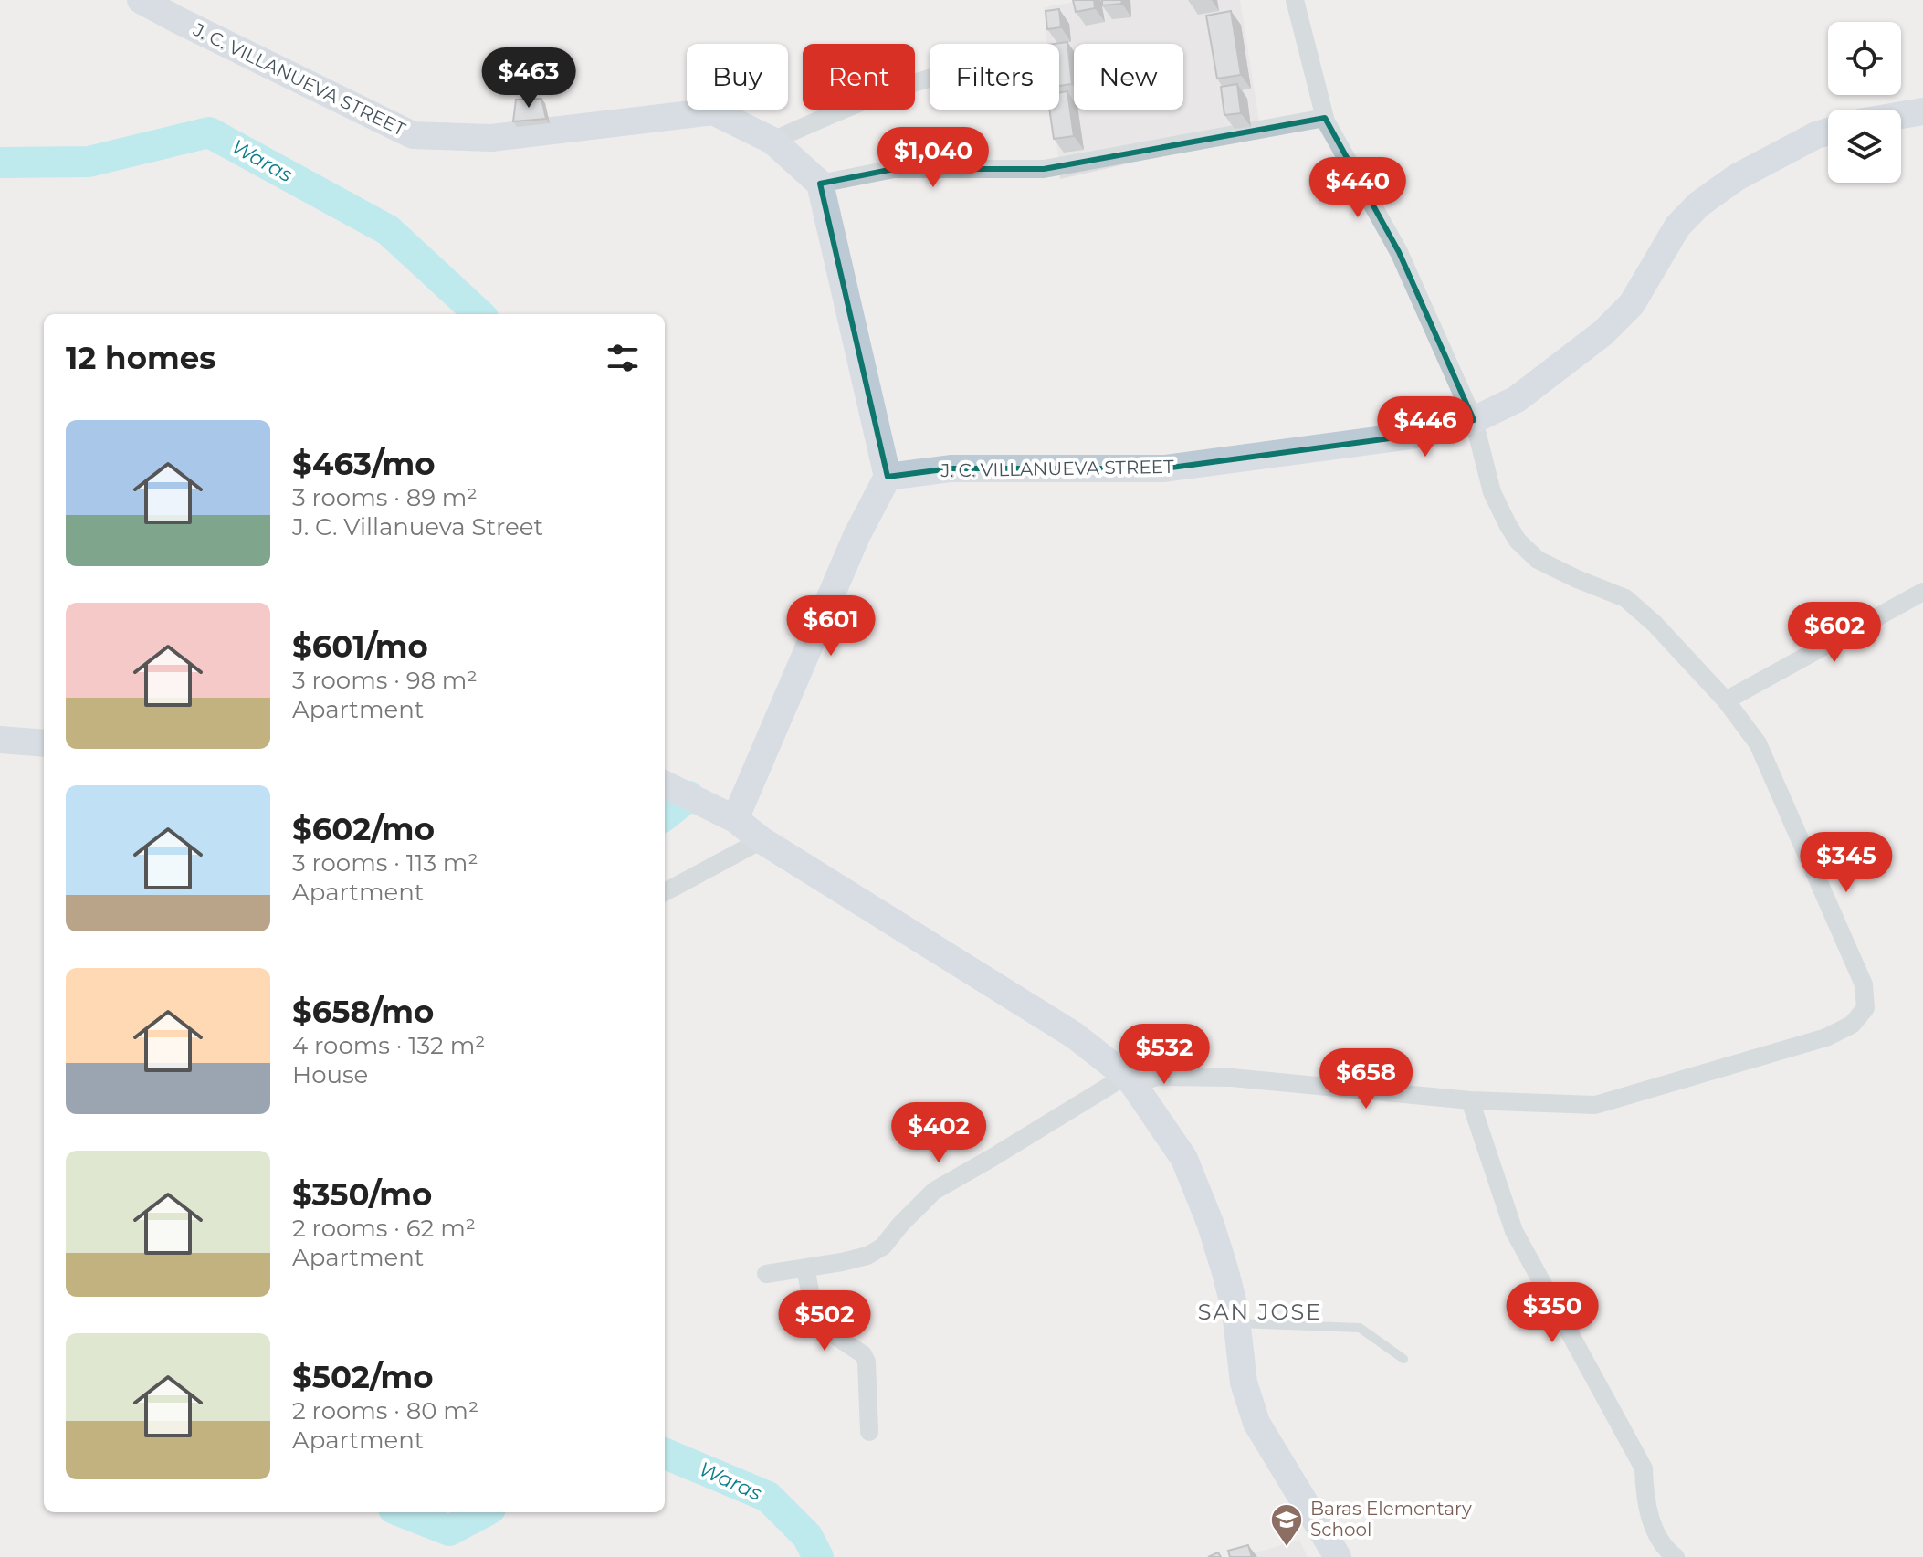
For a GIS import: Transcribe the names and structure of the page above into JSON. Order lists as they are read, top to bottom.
{
  "streets": {
    "street": ["J. C. VILLANUEVA STREET"]
  },
  "districts": ["SAN JOSE"],
  "water": ["Waras"],
  "places": {
    "school or university": ["Baras Elementary School"]
  },
  "page": {
    "chip": [
      "Buy",
      "Rent",
      "Filters",
      "New"
    ],
    "price": [
      "$463",
      "$1,040",
      "$440",
      "$446",
      "$601",
      "$602",
      "$345",
      "$532",
      "$658",
      "$402",
      "$350",
      "$502"
    ],
    "heading": "12 homes",
    "list": [
      {
        "name": "$463/mo",
        "note": "3 rooms · 89 m² · J. C. Villanueva Street"
      },
      {
        "name": "$601/mo",
        "note": "3 rooms · 98 m² · Apartment"
      },
      {
        "name": "$602/mo",
        "note": "3 rooms · 113 m² · Apartment"
      },
      {
        "name": "$658/mo",
        "note": "4 rooms · 132 m² · House"
      },
      {
        "name": "$350/mo",
        "note": "2 rooms · 62 m² · Apartment"
      },
      {
        "name": "$502/mo",
        "note": "2 rooms · 80 m² · Apartment"
      }
    ]
  }
}
